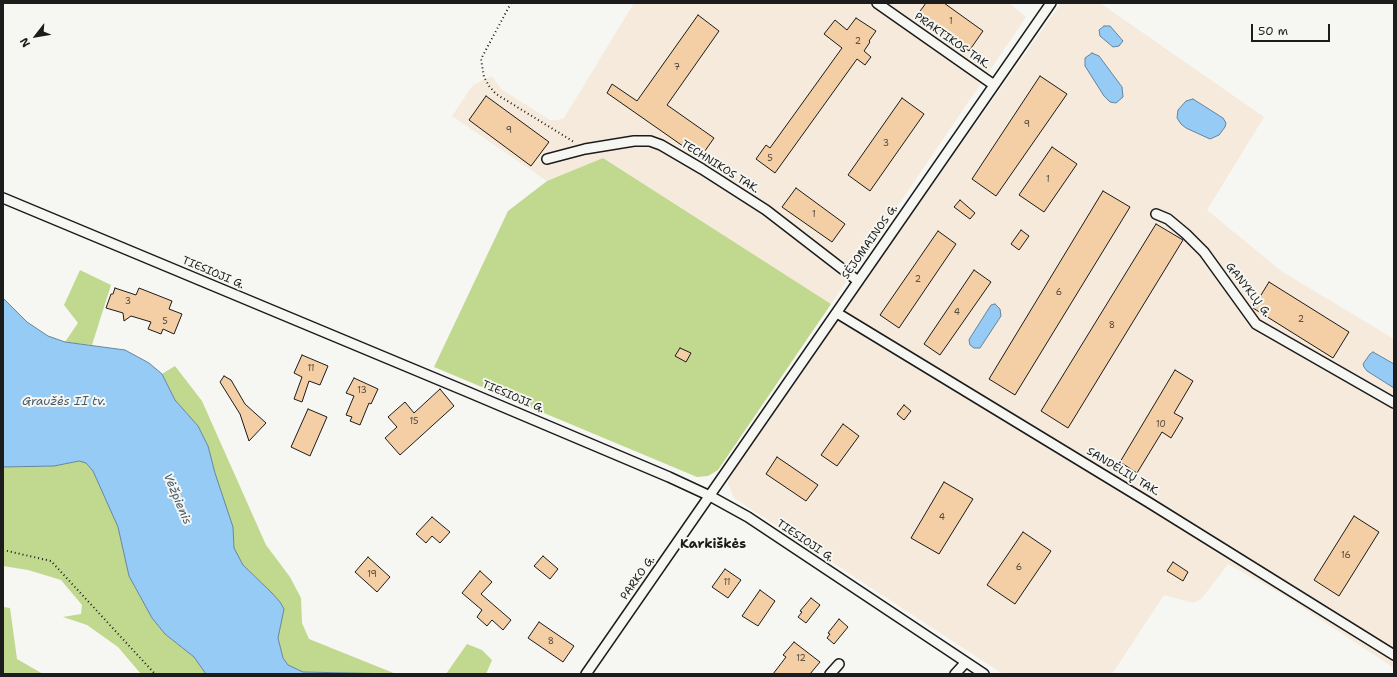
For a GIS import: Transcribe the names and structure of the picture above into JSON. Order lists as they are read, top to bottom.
{
  "streets": {
    "street": [
      "PRAKTIKOS TAK.",
      "TECHNIKOS TAK.",
      "SĖJOMAINOS G.",
      "TIESIOJI G.",
      "GANYKLŲ G.",
      "SANDĖLIŲ TAK.",
      "PARKO G."
    ]
  },
  "crossings": [
    ["PRAKTIKOS TAK.", "SĖJOMAINOS G."],
    ["TECHNIKOS TAK.", "SĖJOMAINOS G."],
    ["SĖJOMAINOS G.", "TIESIOJI G."],
    ["SĖJOMAINOS G.", "SANDĖLIŲ TAK."],
    ["SĖJOMAINOS G.", "PARKO G."],
    ["TIESIOJI G.", "PARKO G."]
  ],
  "districts": ["Karkiškės"],
  "water": ["Graužės II tv.", "Vėžpienis"],
  "house_numbers": [
    "1",
    "2",
    "7",
    "9",
    "9",
    "3",
    "5",
    "1",
    "1",
    "2",
    "6",
    "3",
    "4",
    "2",
    "5",
    "8",
    "11",
    "13",
    "15",
    "10",
    "4",
    "16",
    "6",
    "19",
    "11",
    "8",
    "12"
  ],
  "scale_bar": "50 m",
  "north": "bottom left"
}
